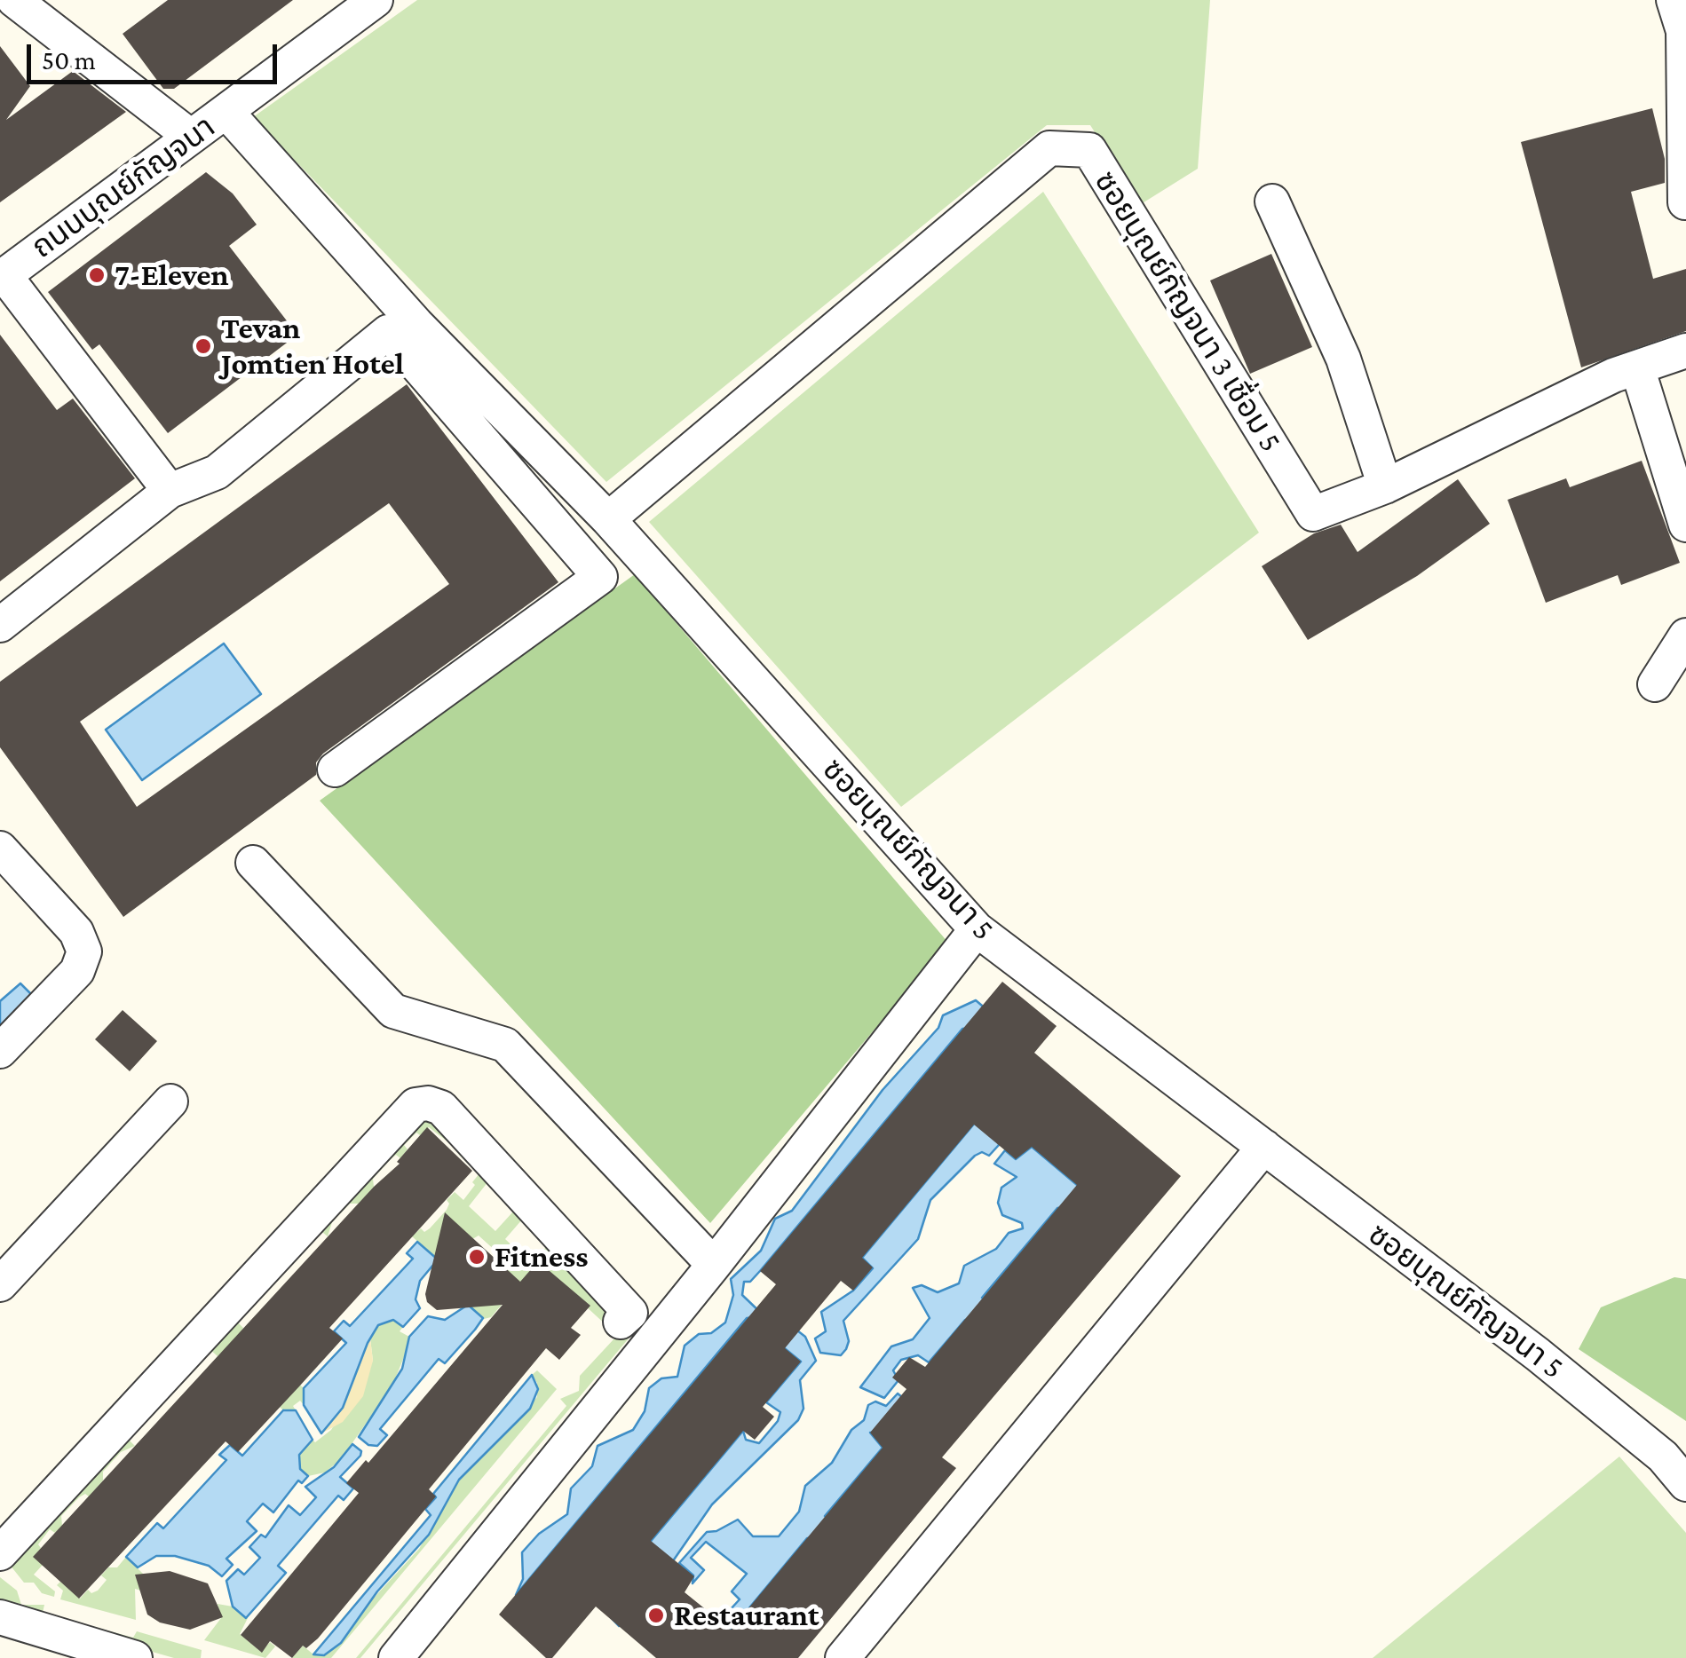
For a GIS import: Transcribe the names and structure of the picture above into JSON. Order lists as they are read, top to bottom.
{
  "streets": {
    "street": ["ถนนบุณย์กัญจนา", "ซอยบุณย์กัญจนา 3 เชื่อม 5", "ซอยบุณย์กัญจนา 5"]
  },
  "crossings": [
    ["ถนนบุณย์กัญจนา", "ซอยบุณย์กัญจนา 5"],
    ["ซอยบุณย์กัญจนา 3 เชื่อม 5", "ซอยบุณย์กัญจนา 5"]
  ],
  "places": [
    "7-Eleven",
    "Tevan Jomtien Hotel",
    "Fitness",
    "Restaurant"
  ],
  "scale_bar": "50 m"
}
